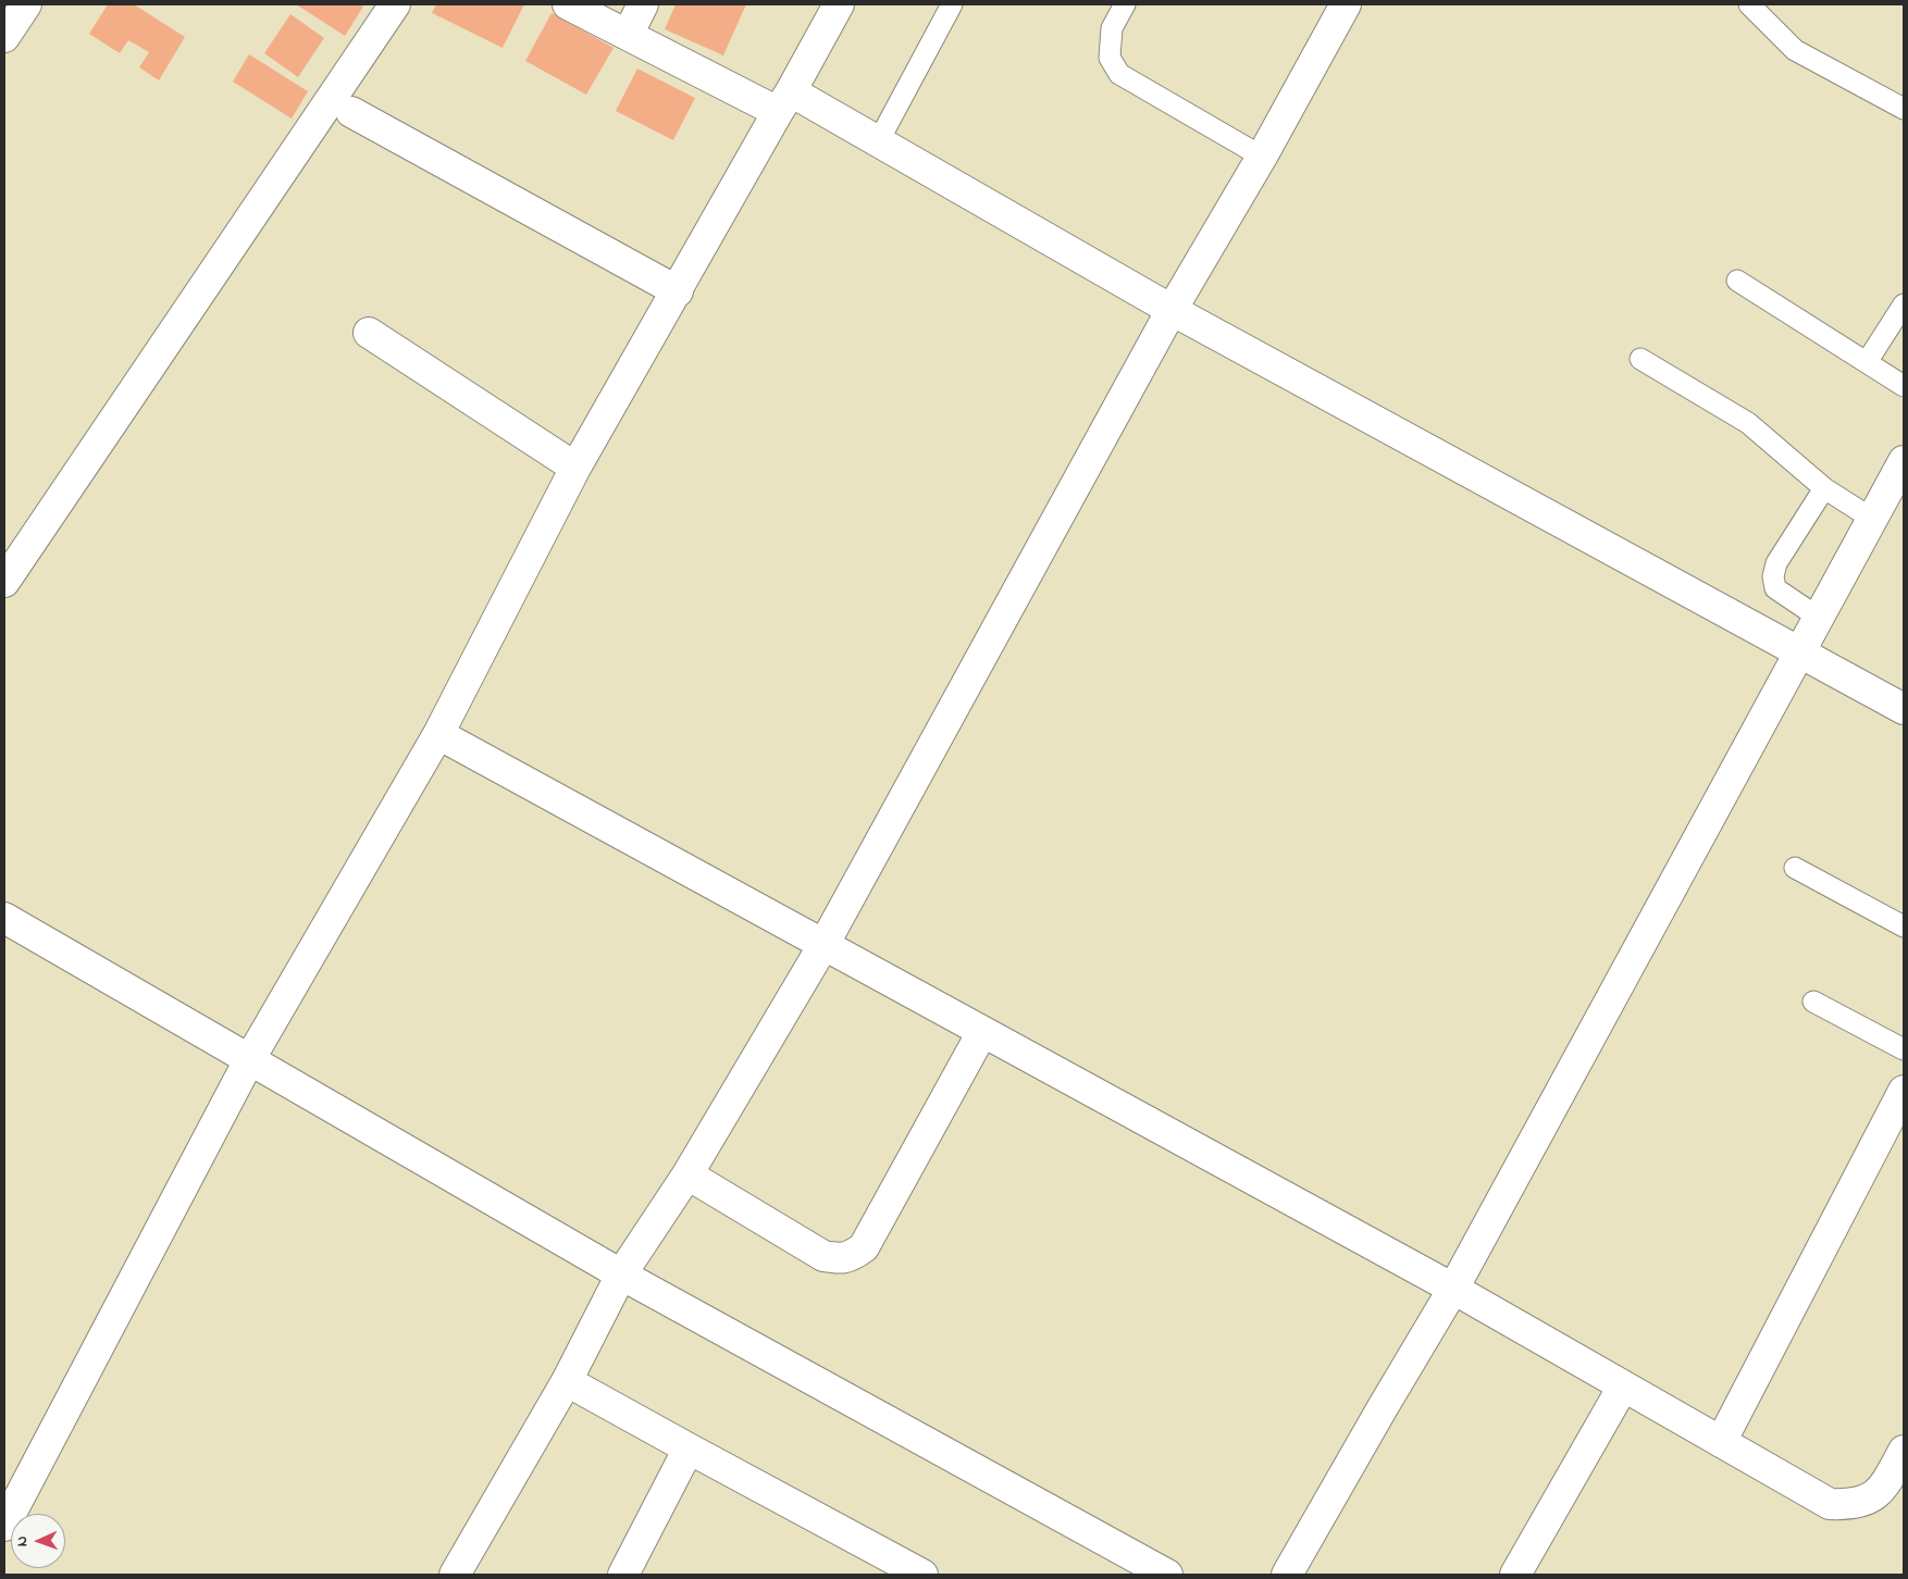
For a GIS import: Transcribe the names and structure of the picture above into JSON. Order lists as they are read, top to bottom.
{
  "north": "left"
}
